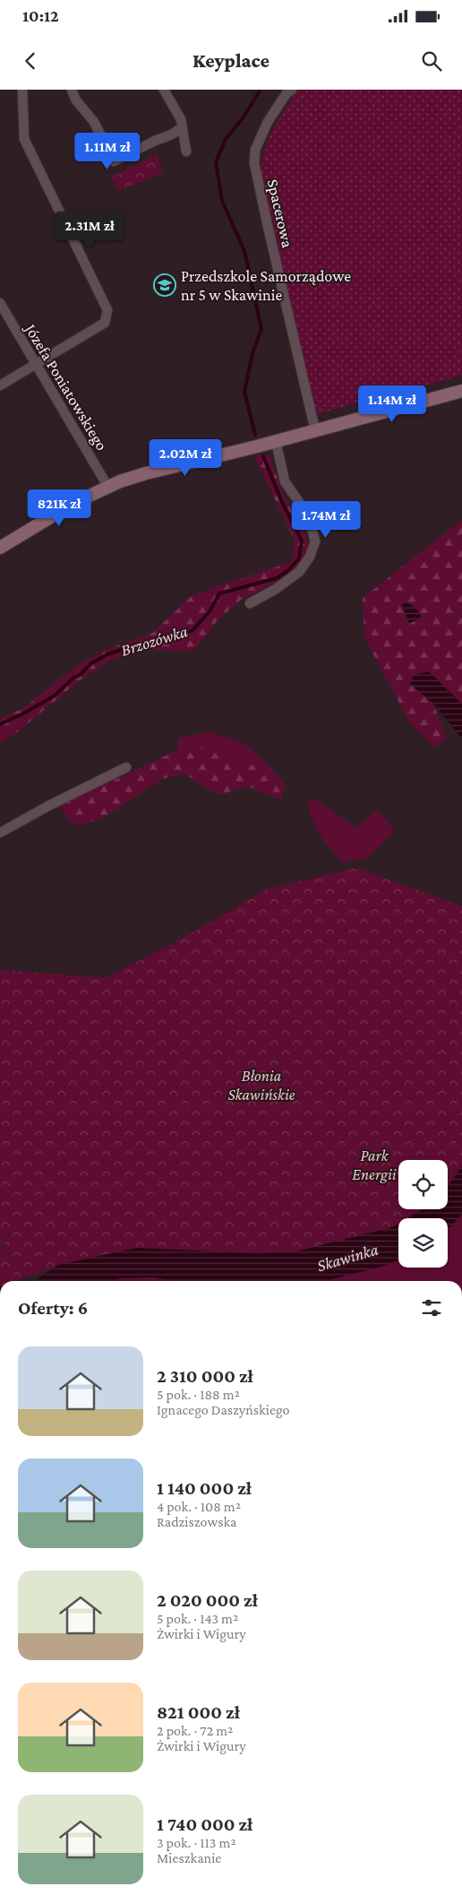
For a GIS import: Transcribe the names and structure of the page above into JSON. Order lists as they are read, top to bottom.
{
  "streets": {
    "street": ["Spacerowa", "Józefa Poniatowskiego"]
  },
  "water": ["Brzozówka", "Skawinka"],
  "parks": ["Błonia Skawińskie", "Park Energii"],
  "places": {
    "school or university": ["Przedszkole Samorządowe nr 5 w Skawinie"]
  },
  "page": {
    "status": "10:12",
    "header": "Keyplace",
    "price": [
      "1.11M zł",
      "2.31M zł",
      "1.14M zł",
      "2.02M zł",
      "821K zł",
      "1.74M zł"
    ],
    "heading": "Oferty: 6",
    "list": [
      {
        "name": "2 310 000 zł",
        "note": "5 pok. · 188 m² · Ignacego Daszyńskiego"
      },
      {
        "name": "1 140 000 zł",
        "note": "4 pok. · 108 m² · Radziszowska"
      },
      {
        "name": "2 020 000 zł",
        "note": "5 pok. · 143 m² · Żwirki i Wigury"
      },
      {
        "name": "821 000 zł",
        "note": "2 pok. · 72 m² · Żwirki i Wigury"
      },
      {
        "name": "1 740 000 zł",
        "note": "3 pok. · 113 m² · Mieszkanie"
      }
    ]
  }
}
